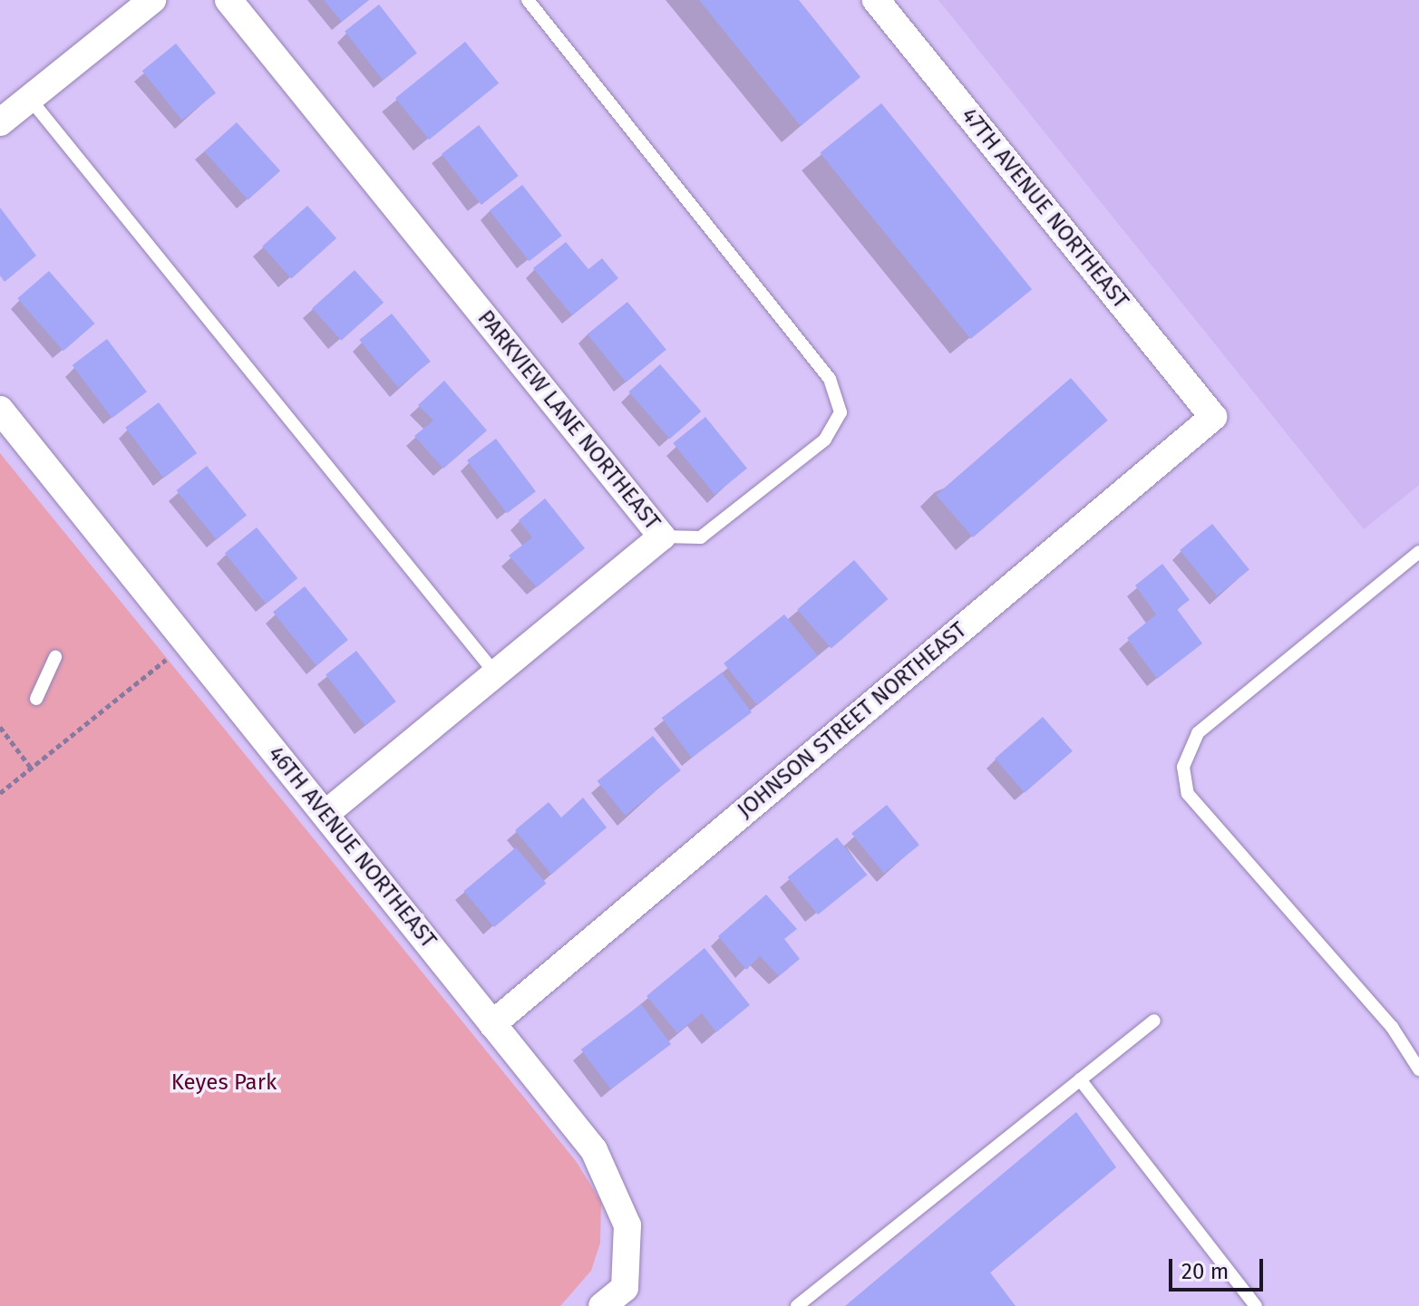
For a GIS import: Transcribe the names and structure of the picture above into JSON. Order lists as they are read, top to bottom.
{
  "streets": {
    "street": [
      "47TH AVENUE NORTHEAST",
      "PARKVIEW LANE NORTHEAST",
      "JOHNSON STREET NORTHEAST",
      "46TH AVENUE NORTHEAST"
    ]
  },
  "crossings": [
    ["47TH AVENUE NORTHEAST", "JOHNSON STREET NORTHEAST"],
    ["PARKVIEW LANE NORTHEAST", "46TH AVENUE NORTHEAST"],
    ["JOHNSON STREET NORTHEAST", "46TH AVENUE NORTHEAST"]
  ],
  "parks": ["Keyes Park"],
  "scale_bar": "20 m"
}
